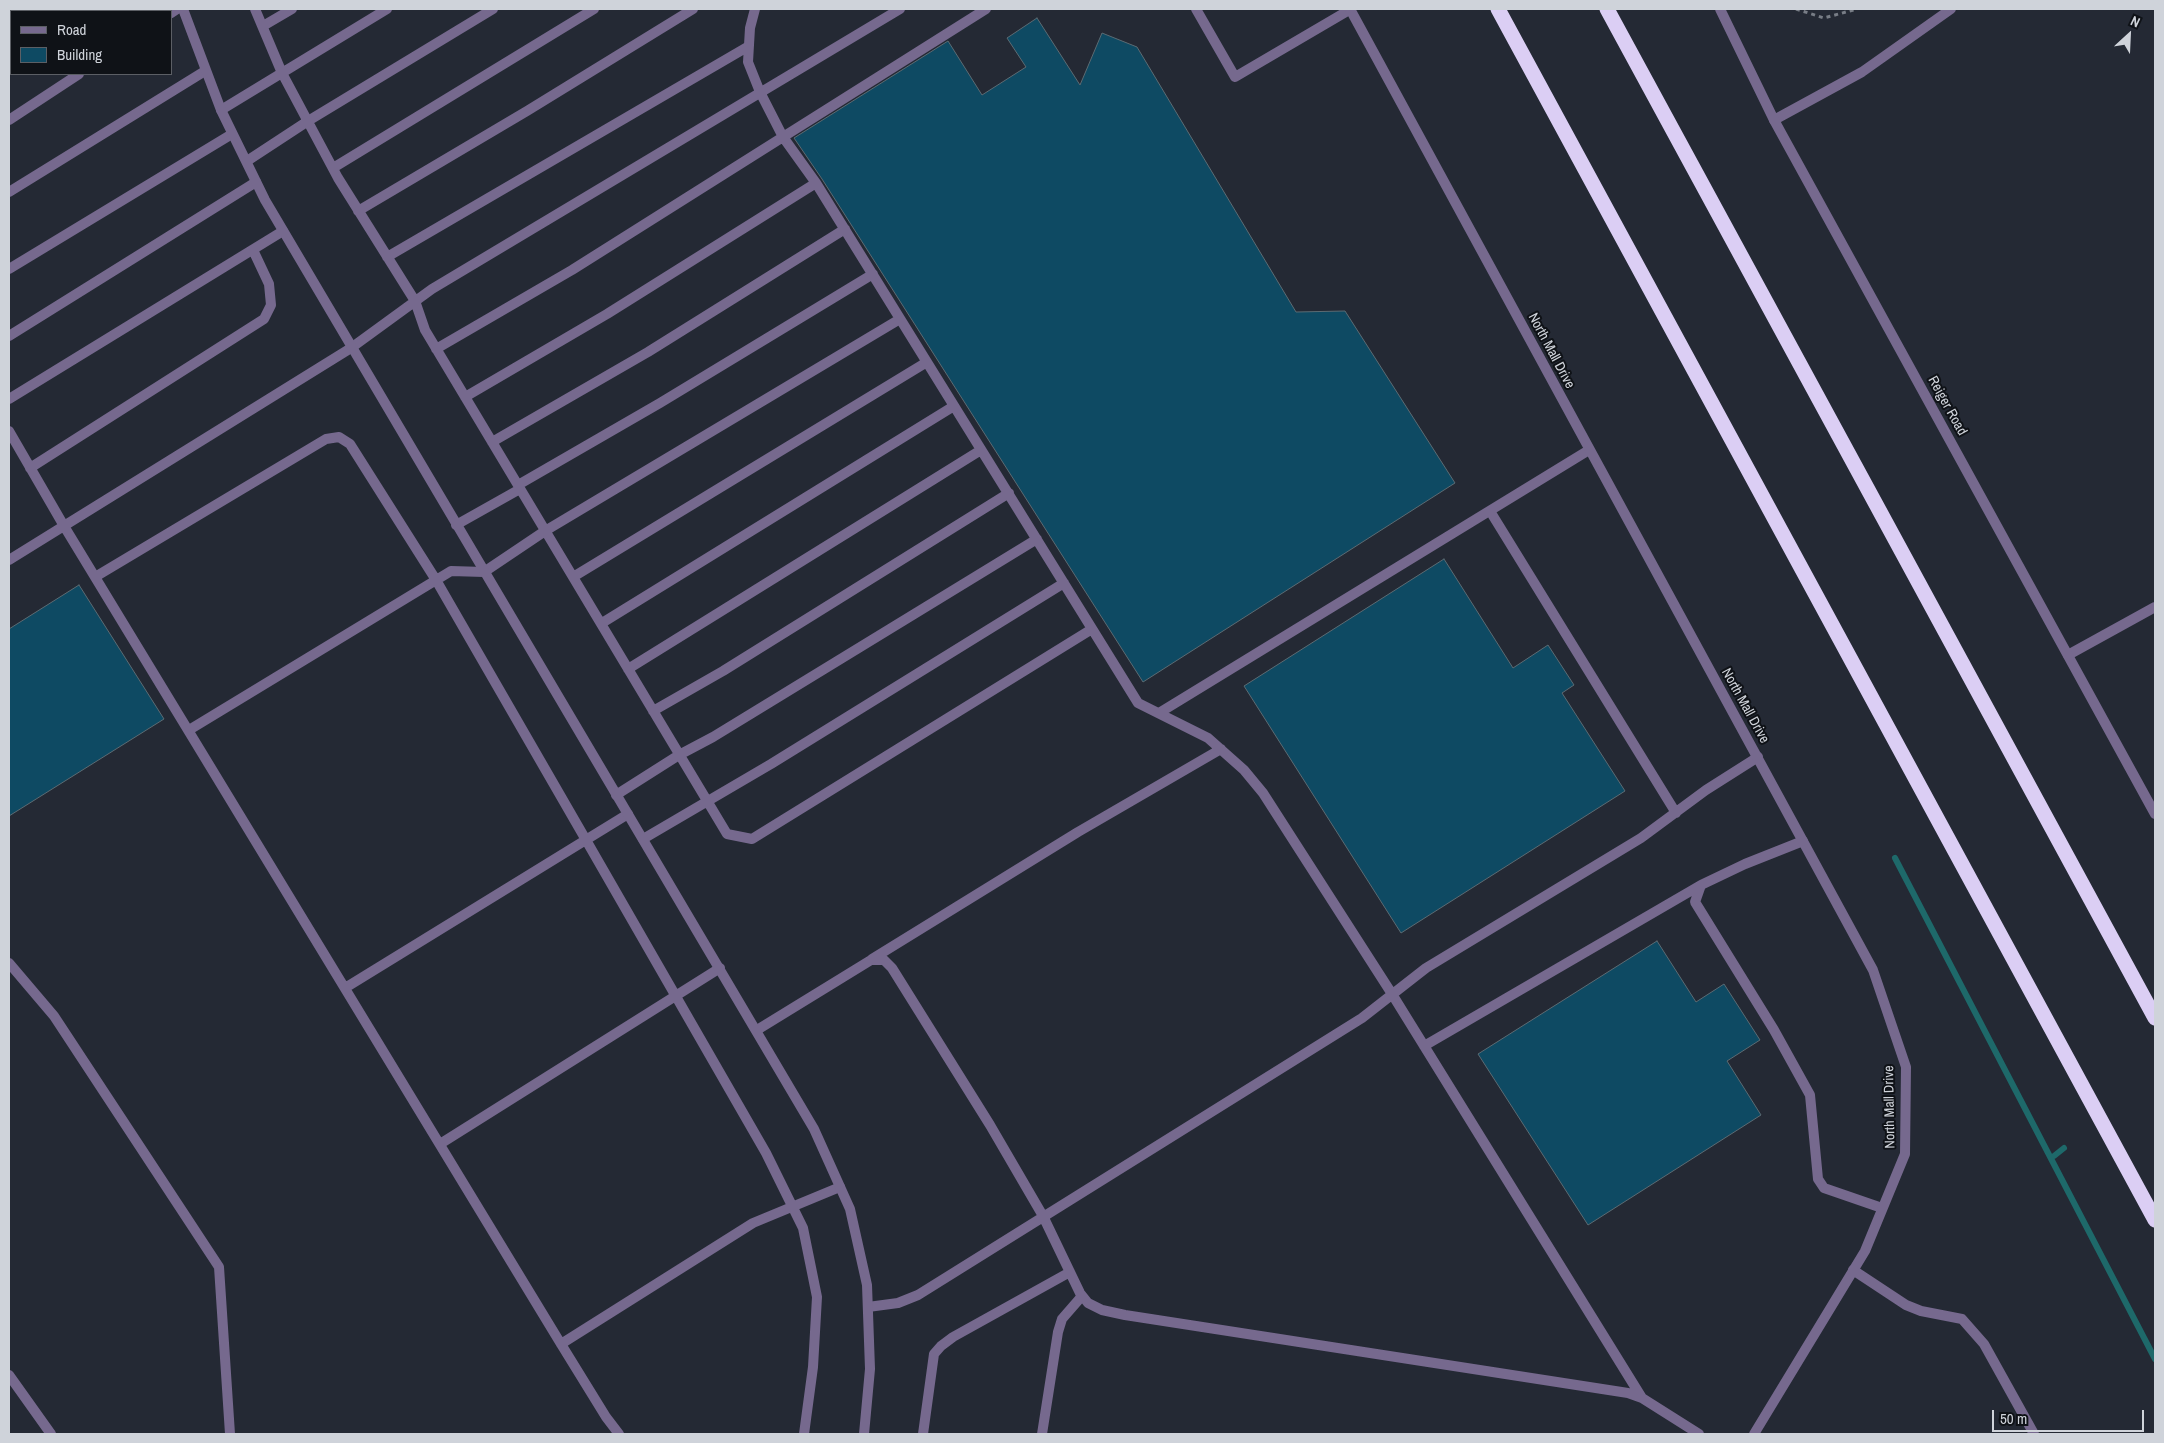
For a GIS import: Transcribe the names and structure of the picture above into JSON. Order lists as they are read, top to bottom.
{
  "streets": {
    "street": ["North Mall Drive", "Reiger Road"]
  },
  "legend": ["Road", "Building"],
  "scale_bar": "50 m",
  "north": "top right"
}
